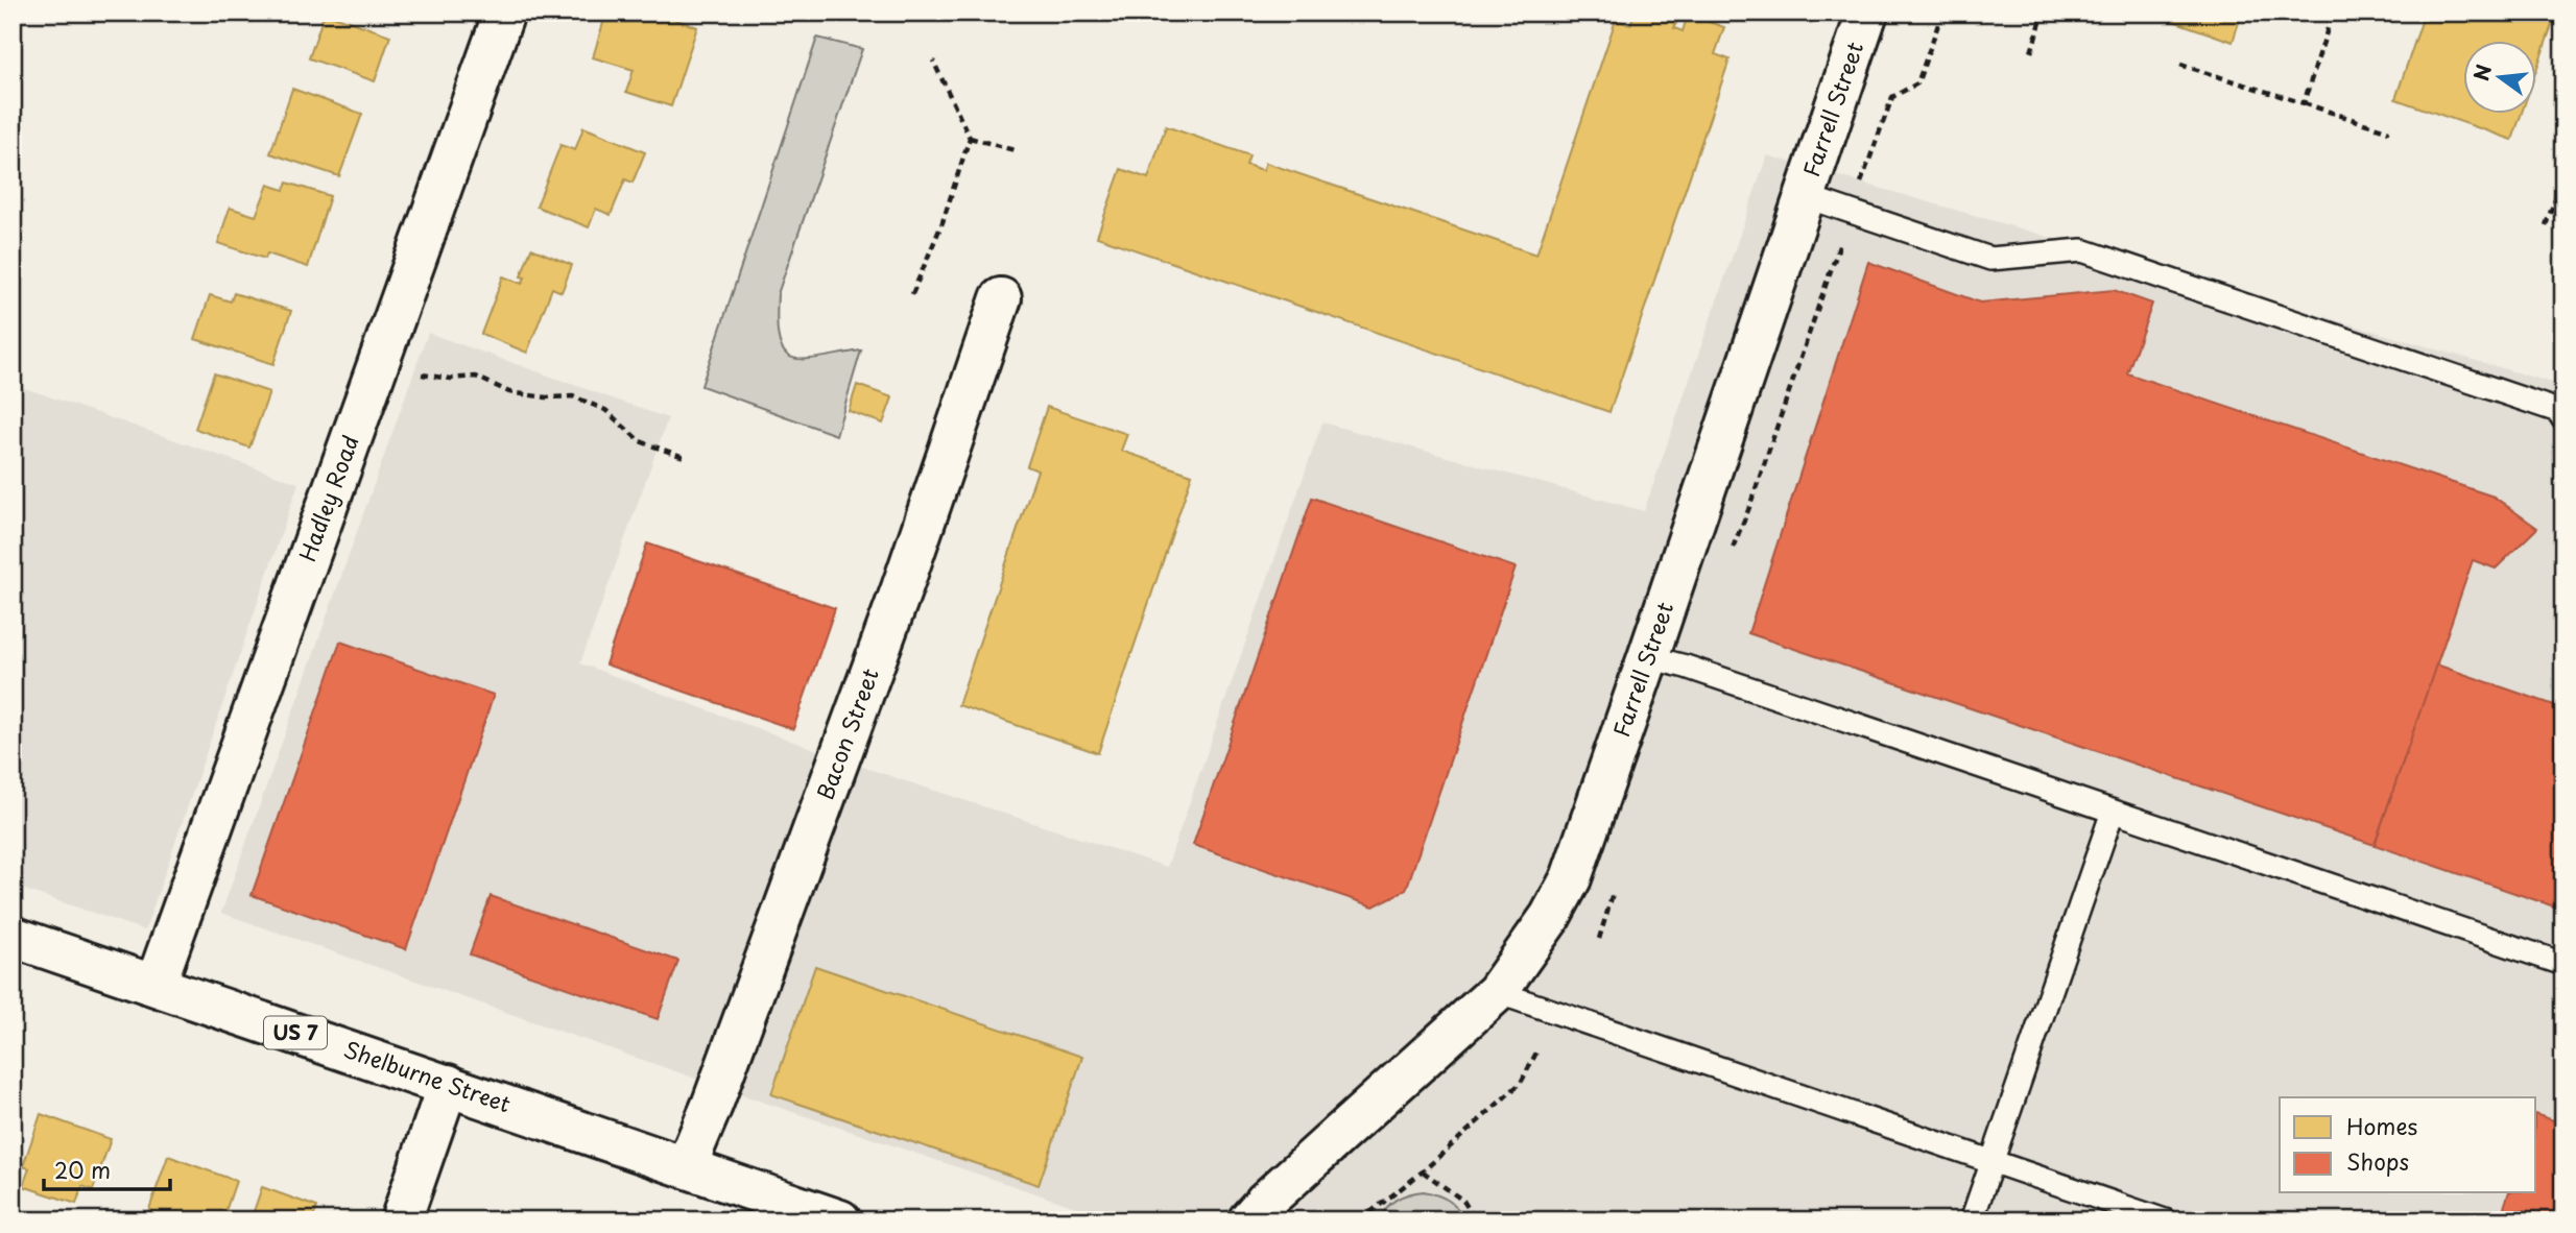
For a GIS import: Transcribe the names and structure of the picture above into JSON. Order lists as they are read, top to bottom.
{
  "streets": {
    "street": [
      "Farrell Street",
      "Hadley Road",
      "Bacon Street",
      "US 7",
      "Shelburne Street"
    ]
  },
  "crossings": [
    ["Hadley Road", "Shelburne Street"],
    ["Bacon Street", "Shelburne Street"]
  ],
  "legend": ["Homes", "Shops"],
  "scale_bar": "20 m",
  "north": "left"
}
